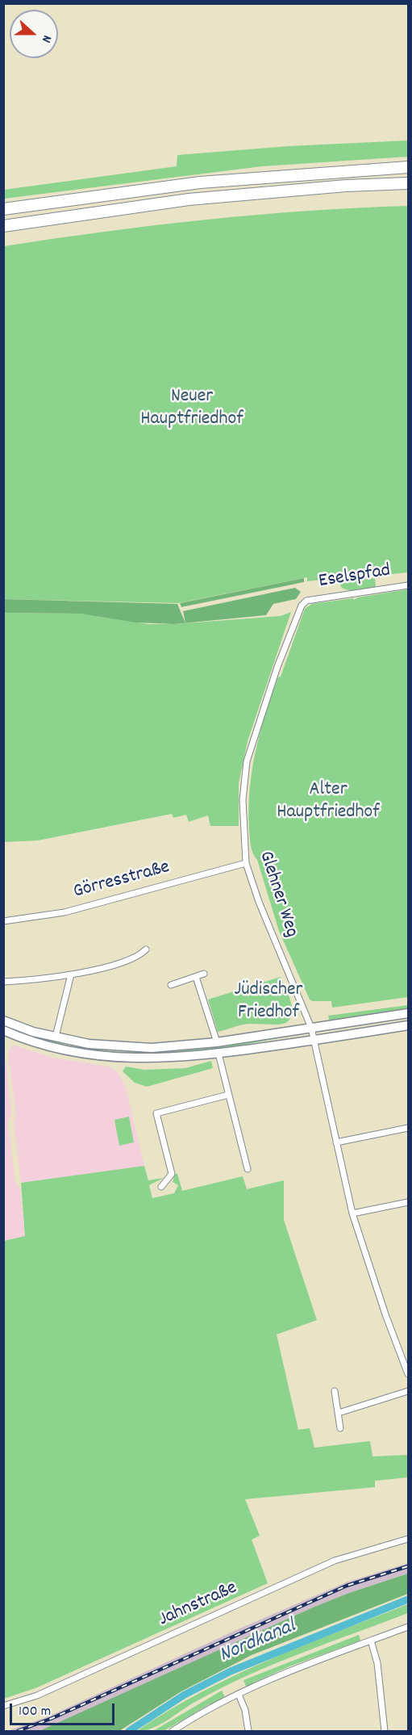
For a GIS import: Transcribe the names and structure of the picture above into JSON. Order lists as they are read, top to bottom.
{
  "streets": {
    "street": [
      "Eselspfad",
      "Görresstraße",
      "Glehner Weg",
      "Jahnstraße"
    ]
  },
  "crossings": [
    ["Eselspfad", "Glehner Weg"],
    ["Görresstraße", "Glehner Weg"]
  ],
  "water": ["Nordkanal"],
  "parks": ["Neuer Hauptfriedhof", "Alter Hauptfriedhof", "Jüdischer Friedhof"],
  "scale_bar": "100 m",
  "north": "right"
}
